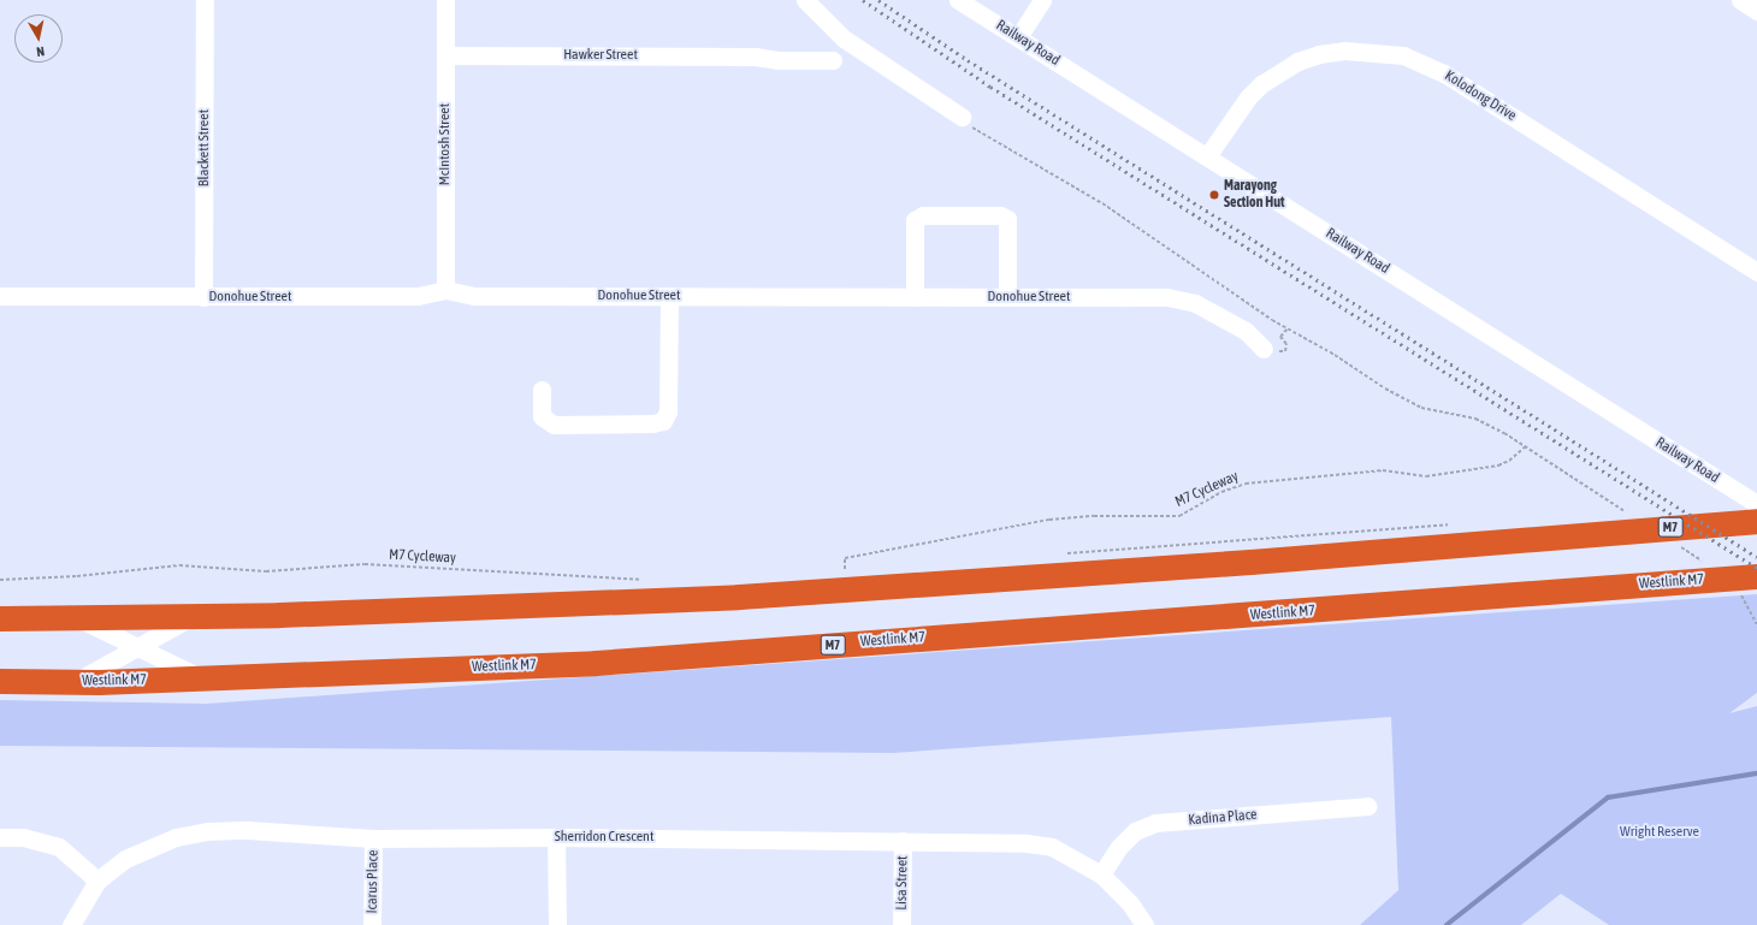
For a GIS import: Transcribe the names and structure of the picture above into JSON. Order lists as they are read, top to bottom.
{
  "streets": {
    "highway": ["M7", "Westlink M7"],
    "street": [
      "Railway Road",
      "Hawker Street",
      "Kolodong Drive",
      "McIntosh Street",
      "Blackett Street",
      "Donohue Street",
      "Kadina Place",
      "Sherridon Crescent",
      "Icarus Place",
      "Lisa Street"
    ],
    "path": ["M7 Cycleway"]
  },
  "crossings": [
    ["Railway Road", "Kolodong Drive"],
    ["Hawker Street", "McIntosh Street"],
    ["McIntosh Street", "Donohue Street"],
    ["Blackett Street", "Donohue Street"],
    ["Kadina Place", "Sherridon Crescent"],
    ["Sherridon Crescent", "Icarus Place"],
    ["Sherridon Crescent", "Lisa Street"]
  ],
  "parks": ["Wright Reserve"],
  "places": ["Marayong Section Hut"],
  "north": "bottom"
}
